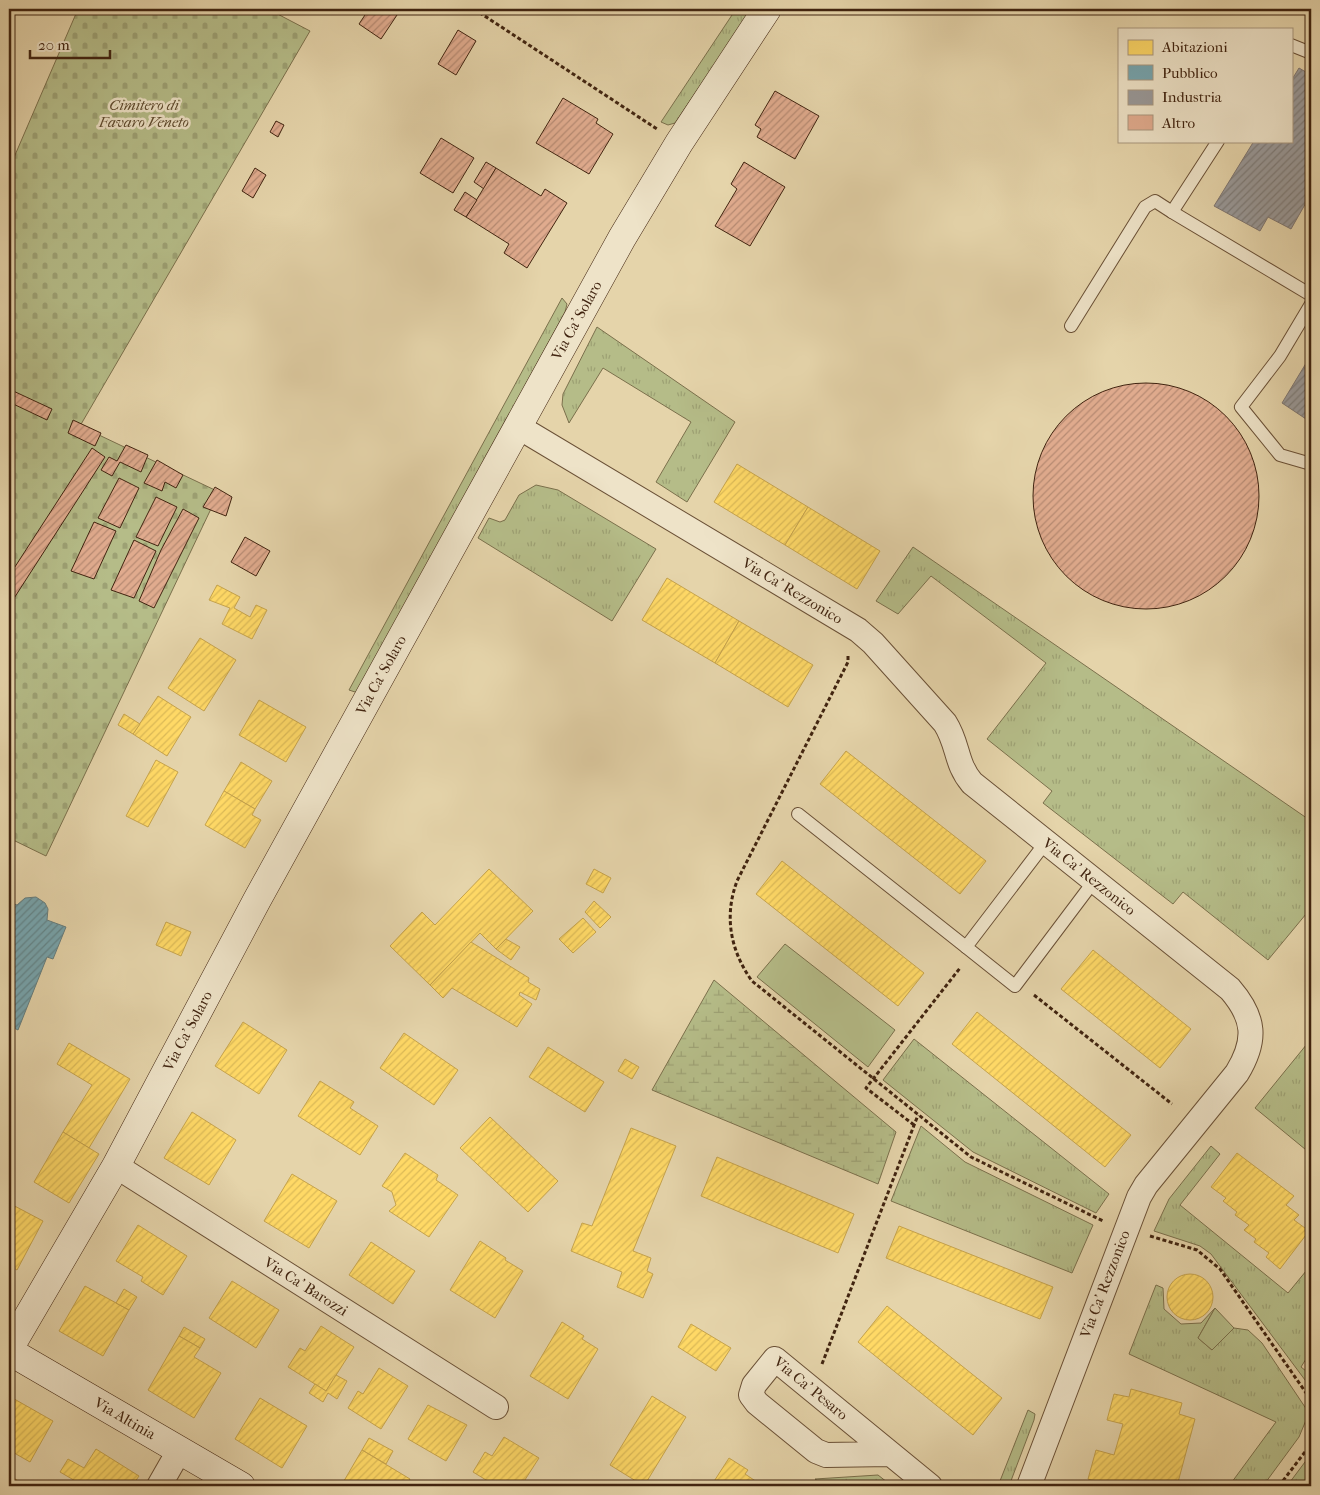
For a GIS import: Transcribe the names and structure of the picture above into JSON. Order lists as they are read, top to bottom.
{
  "streets": {
    "street": [
      "Via Ca' Solaro",
      "Via Ca' Rezzonico",
      "Via Ca' Barozzi",
      "Via Ca' Pesaro",
      "Via Altinia"
    ]
  },
  "crossings": [
    ["Via Ca' Solaro", "Via Ca' Rezzonico"],
    ["Via Ca' Solaro", "Via Ca' Barozzi"],
    ["Via Ca' Solaro", "Via Altinia"]
  ],
  "parks": ["Cimitero di Favaro Veneto"],
  "legend": [
    "Abitazioni",
    "Pubblico",
    "Industria",
    "Altro"
  ],
  "scale_bar": "20 m"
}
